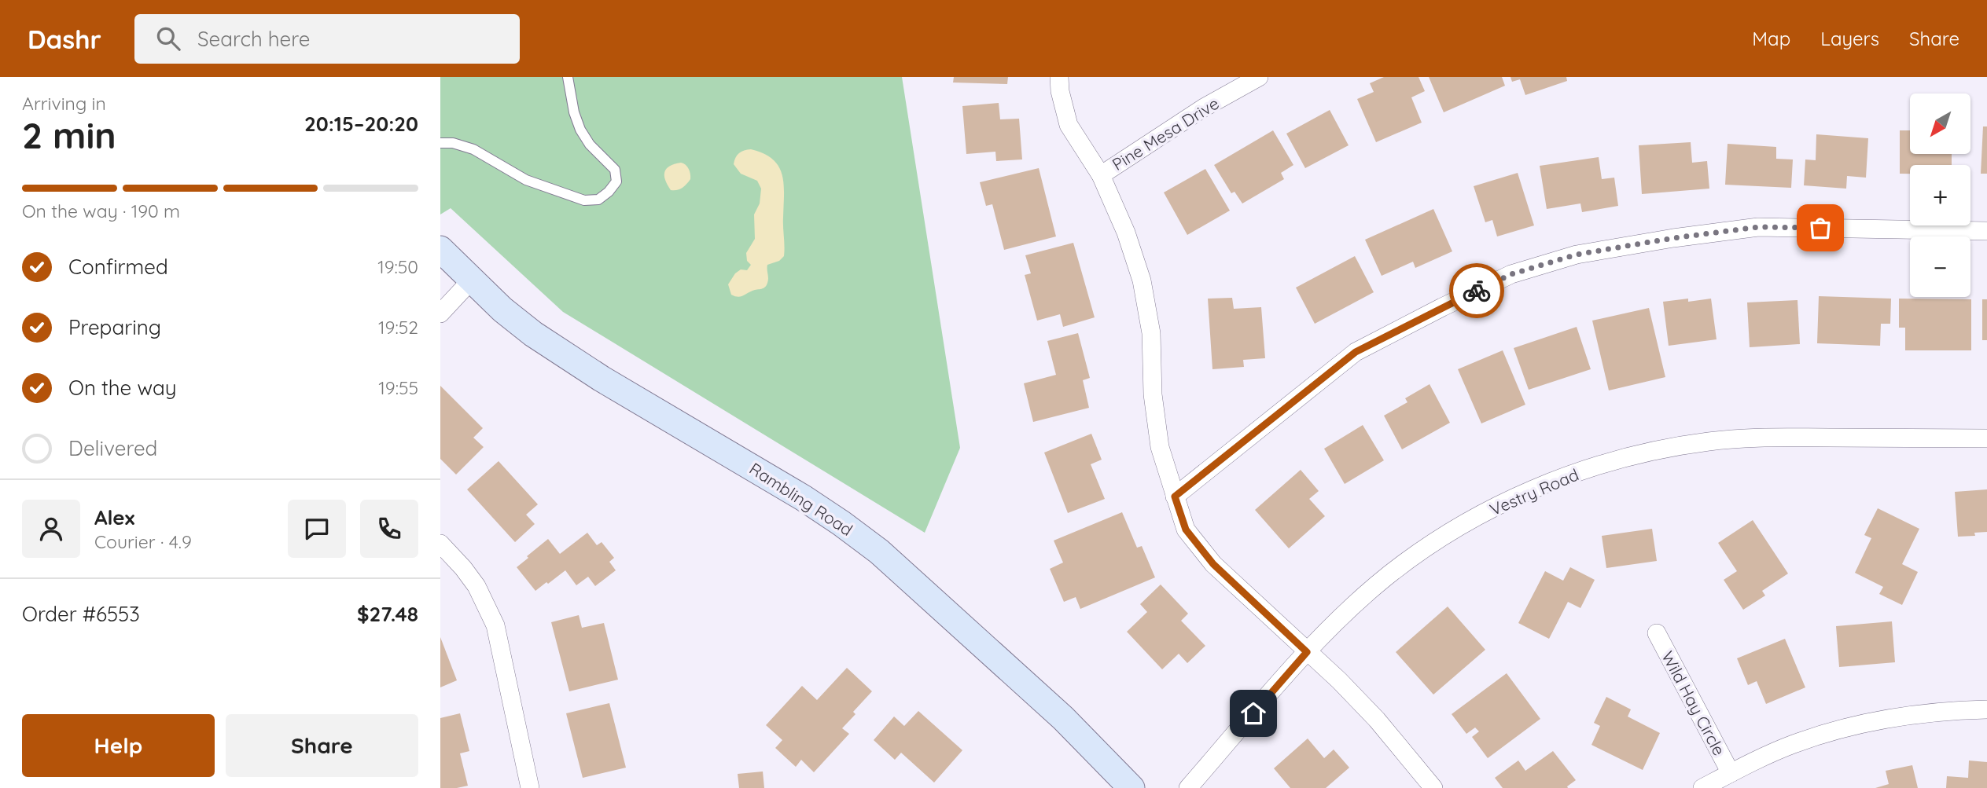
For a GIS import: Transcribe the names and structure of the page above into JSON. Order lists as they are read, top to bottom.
{
  "streets": {
    "street": [
      "Pine Mesa Drive",
      "Vestry Road",
      "Rambling Road",
      "Wild Hay Circle"
    ]
  },
  "north": "bottom left",
  "page": {
    "header": "Dashr",
    "search": "Search here",
    "nav": ["Map", "Layers", "Share"],
    "heading": ["2 min", "Arriving in", "20:15–20:20"],
    "panel": [
      "Alex",
      "Courier · 4.9",
      "Order #6553",
      "$27.48"
    ],
    "map_buttons": ["+", "−"],
    "bar": "On the way · 190 m",
    "list": [
      ["Confirmed", "19:50"],
      ["Preparing", "19:52"],
      ["On the way", "19:55"],
      "Delivered"
    ],
    "buttons": ["Help", "Share"]
  }
}
